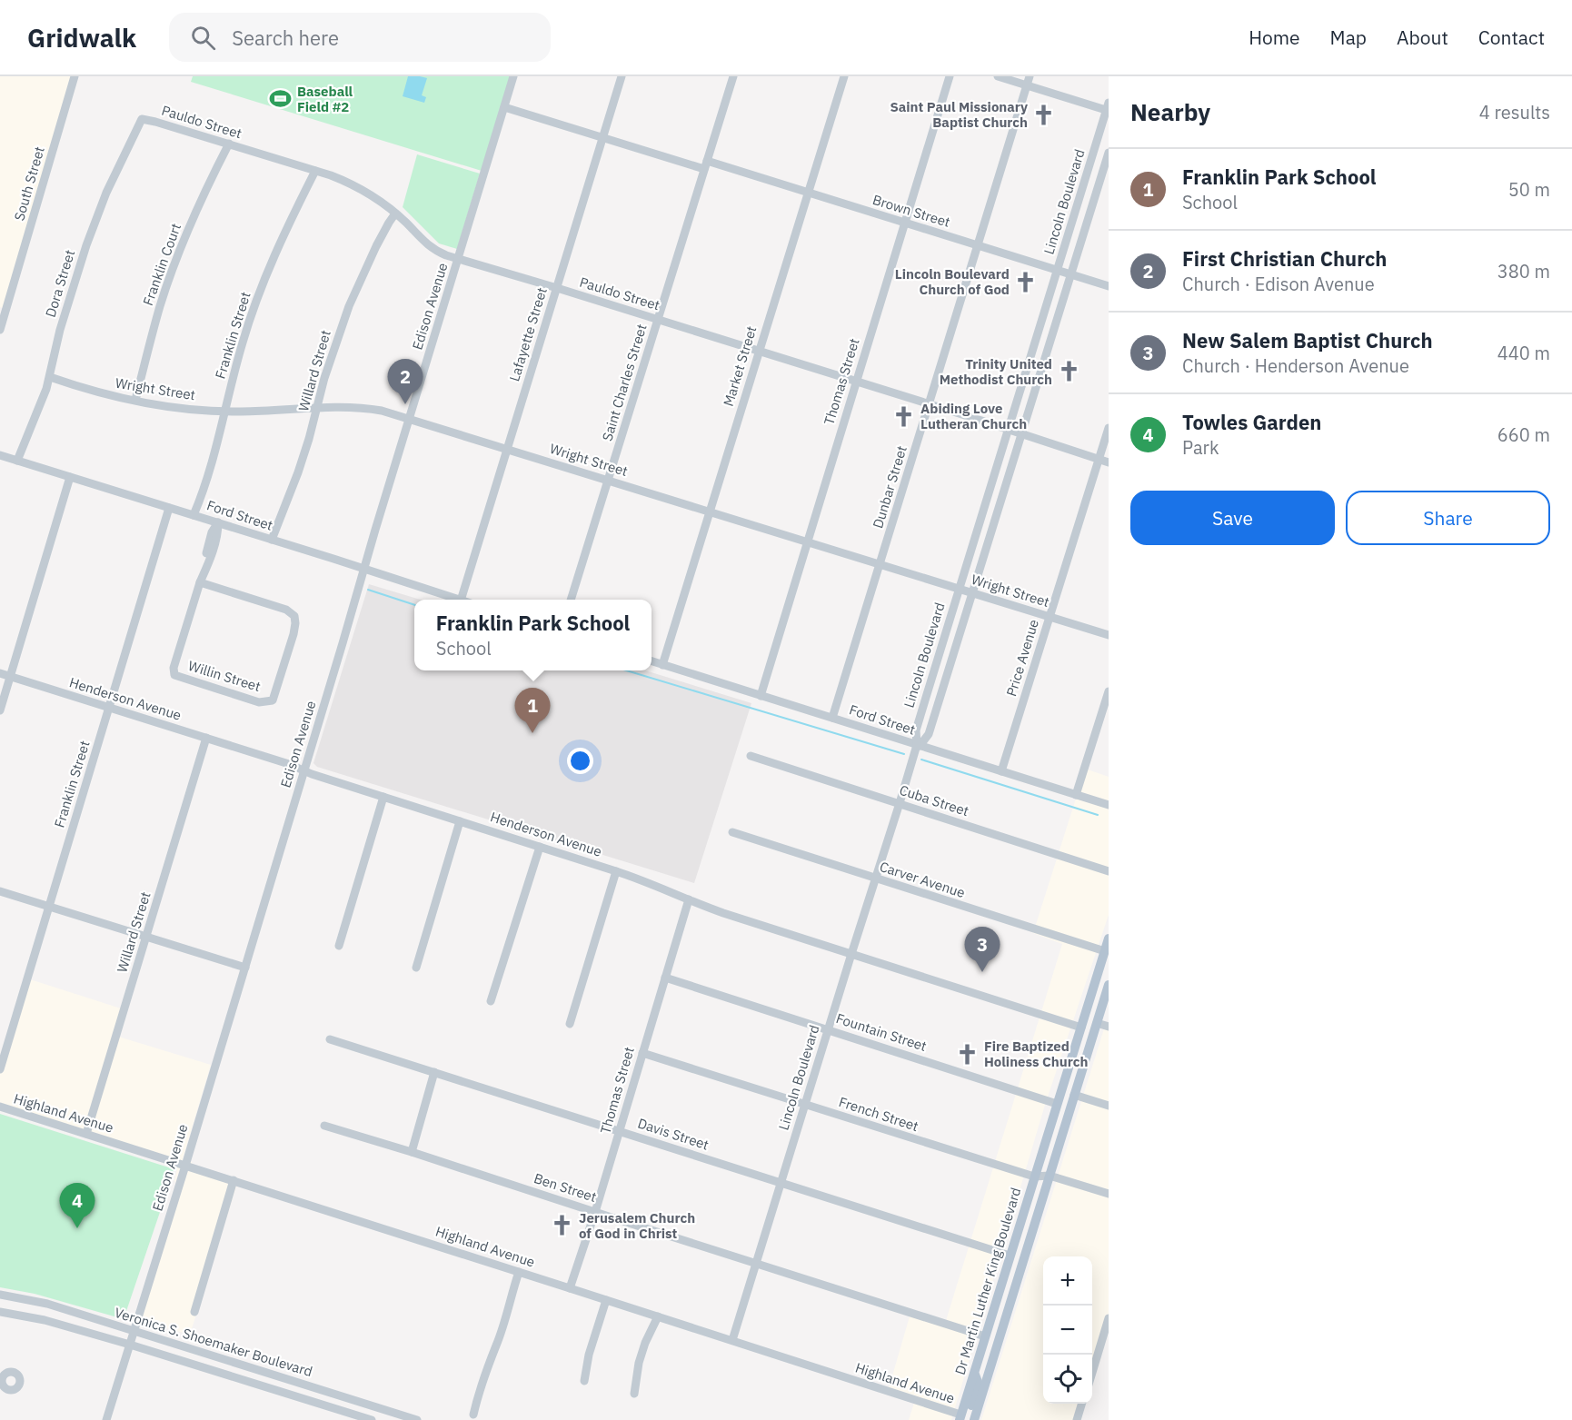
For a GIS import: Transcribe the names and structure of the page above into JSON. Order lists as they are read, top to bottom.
{
  "streets": {
    "main road": ["Dr Martin Luther King Boulevard"],
    "street": [
      "Pauldo Street",
      "South Street",
      "Lincoln Boulevard",
      "Brown Street",
      "Franklin Court",
      "Dora Street",
      "Edison Avenue",
      "Lafayette Street",
      "Franklin Street",
      "Market Street",
      "Willard Street",
      "Thomas Street",
      "Saint Charles Street",
      "Wright Street",
      "Dunbar Street",
      "Ford Street",
      "Price Avenue",
      "Willin Street",
      "Henderson Avenue",
      "Cuba Street",
      "Carver Avenue",
      "Fountain Street",
      "Highland Avenue",
      "French Street",
      "Davis Street",
      "Ben Street",
      "Veronica S. Shoemaker Boulevard"
    ]
  },
  "crossings": [
    ["Pauldo Street", "Lincoln Boulevard"],
    ["Pauldo Street", "Franklin Court"],
    ["Pauldo Street", "Dora Street"],
    ["Pauldo Street", "Edison Avenue"],
    ["Pauldo Street", "Lafayette Street"],
    ["Pauldo Street", "Franklin Street"],
    ["Pauldo Street", "Market Street"],
    ["Pauldo Street", "Willard Street"],
    ["Pauldo Street", "Thomas Street"],
    ["Pauldo Street", "Saint Charles Street"],
    ["Pauldo Street", "Dunbar Street"],
    ["Pauldo Street", "Price Avenue"],
    ["Lincoln Boulevard", "Brown Street"],
    ["Lincoln Boulevard", "Wright Street"],
    ["Lincoln Boulevard", "Ford Street"],
    ["Lincoln Boulevard", "Henderson Avenue"],
    ["Lincoln Boulevard", "Cuba Street"],
    ["Lincoln Boulevard", "Carver Avenue"],
    ["Lincoln Boulevard", "Fountain Street"],
    ["Lincoln Boulevard", "Highland Avenue"],
    ["Lincoln Boulevard", "French Street"],
    ["Lincoln Boulevard", "Davis Street"],
    ["Lincoln Boulevard", "Ben Street"],
    ["Brown Street", "Edison Avenue"],
    ["Brown Street", "Lafayette Street"],
    ["Brown Street", "Market Street"],
    ["Brown Street", "Thomas Street"],
    ["Brown Street", "Saint Charles Street"],
    ["Brown Street", "Dunbar Street"],
    ["Franklin Court", "Wright Street"],
    ["Dora Street", "Wright Street"],
    ["Dora Street", "Ford Street"],
    ["Edison Avenue", "Wright Street"],
    ["Edison Avenue", "Ford Street"],
    ["Edison Avenue", "Henderson Avenue"],
    ["Edison Avenue", "Highland Avenue"],
    ["Edison Avenue", "Veronica S. Shoemaker Boulevard"],
    ["Lafayette Street", "Wright Street"],
    ["Franklin Street", "Wright Street"],
    ["Franklin Street", "Ford Street"],
    ["Franklin Street", "Henderson Avenue"],
    ["Market Street", "Wright Street"],
    ["Market Street", "Ford Street"],
    ["Willard Street", "Wright Street"],
    ["Willard Street", "Ford Street"],
    ["Willard Street", "Henderson Avenue"],
    ["Willard Street", "Highland Avenue"],
    ["Thomas Street", "Wright Street"],
    ["Thomas Street", "Ford Street"],
    ["Thomas Street", "Henderson Avenue"],
    ["Thomas Street", "Fountain Street"],
    ["Thomas Street", "Highland Avenue"],
    ["Thomas Street", "French Street"],
    ["Thomas Street", "Davis Street"],
    ["Thomas Street", "Ben Street"],
    ["Saint Charles Street", "Wright Street"],
    ["Wright Street", "Dunbar Street"],
    ["Wright Street", "Price Avenue"],
    ["Dunbar Street", "Ford Street"],
    ["Ford Street", "Price Avenue"],
    ["Ford Street", "Willin Street"],
    ["Henderson Avenue", "Dr Martin Luther King Boulevard"],
    ["Carver Avenue", "Dr Martin Luther King Boulevard"],
    ["Fountain Street", "Dr Martin Luther King Boulevard"],
    ["Highland Avenue", "Dr Martin Luther King Boulevard"],
    ["French Street", "Dr Martin Luther King Boulevard"],
    ["Davis Street", "Dr Martin Luther King Boulevard"],
    ["Ben Street", "Dr Martin Luther King Boulevard"]
  ],
  "places": {
    "sports": ["Baseball Field #2"],
    "church": [
      "Saint Paul Missionary Baptist Church",
      "Lincoln Boulevard Church of God",
      "Trinity United Methodist Church",
      "Abiding Love Lutheran Church",
      "Fire Baptized Holiness Church",
      "Jerusalem Church of God in Christ"
    ]
  },
  "page": {
    "header": "Gridwalk",
    "search": "Search here",
    "nav": [
      "Home",
      "Map",
      "About",
      "Contact"
    ],
    "heading": ["Nearby", "4 results"],
    "list": [
      {
        "mark": "1",
        "name": "Franklin Park School",
        "note": "School",
        "value": "50 m"
      },
      {
        "mark": "2",
        "name": "First Christian Church",
        "note": "Church · Edison Avenue",
        "value": "380 m"
      },
      {
        "mark": "3",
        "name": "New Salem Baptist Church",
        "note": "Church · Henderson Avenue",
        "value": "440 m"
      },
      {
        "mark": "4",
        "name": "Towles Garden",
        "note": "Park",
        "value": "660 m"
      }
    ],
    "pins": [
      "2",
      "1",
      "3",
      "4"
    ],
    "buttons": ["Save", "Share"],
    "popup": ["Franklin Park School", "School"],
    "map_buttons": ["+", "−"]
  }
}
